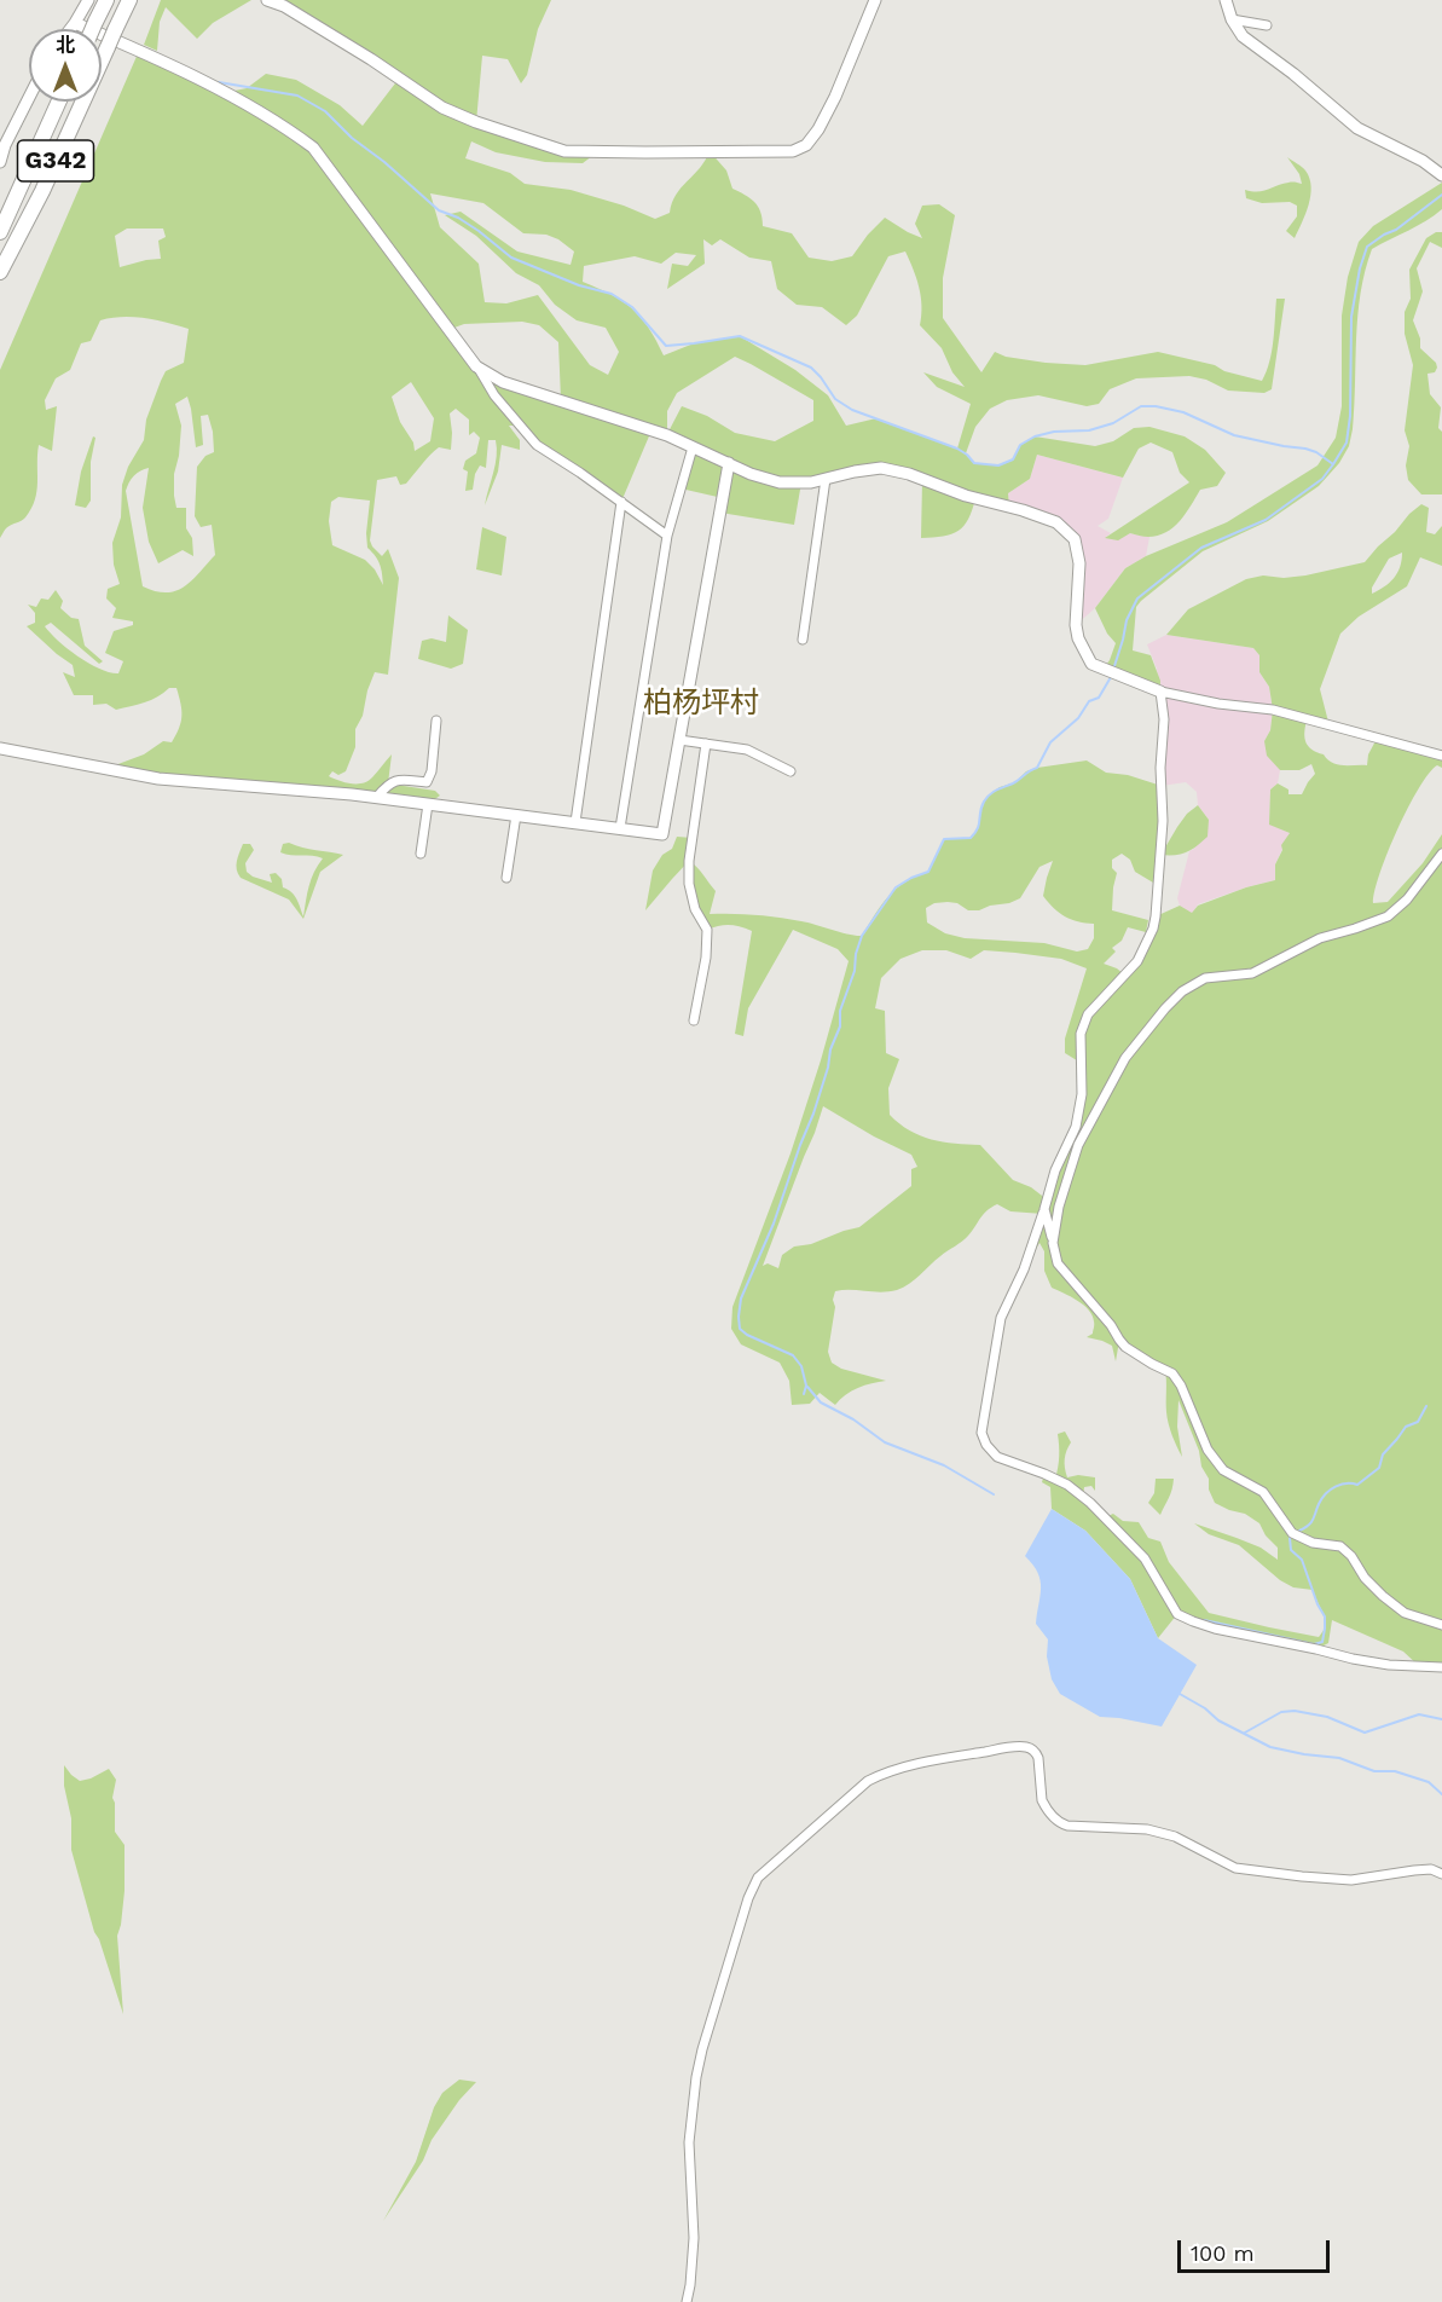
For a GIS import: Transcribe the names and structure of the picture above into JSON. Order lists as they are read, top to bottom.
{
  "streets": {
    "highway": ["G342"]
  },
  "districts": ["柏杨坪村"],
  "scale_bar": "100 m",
  "north": "top"
}
